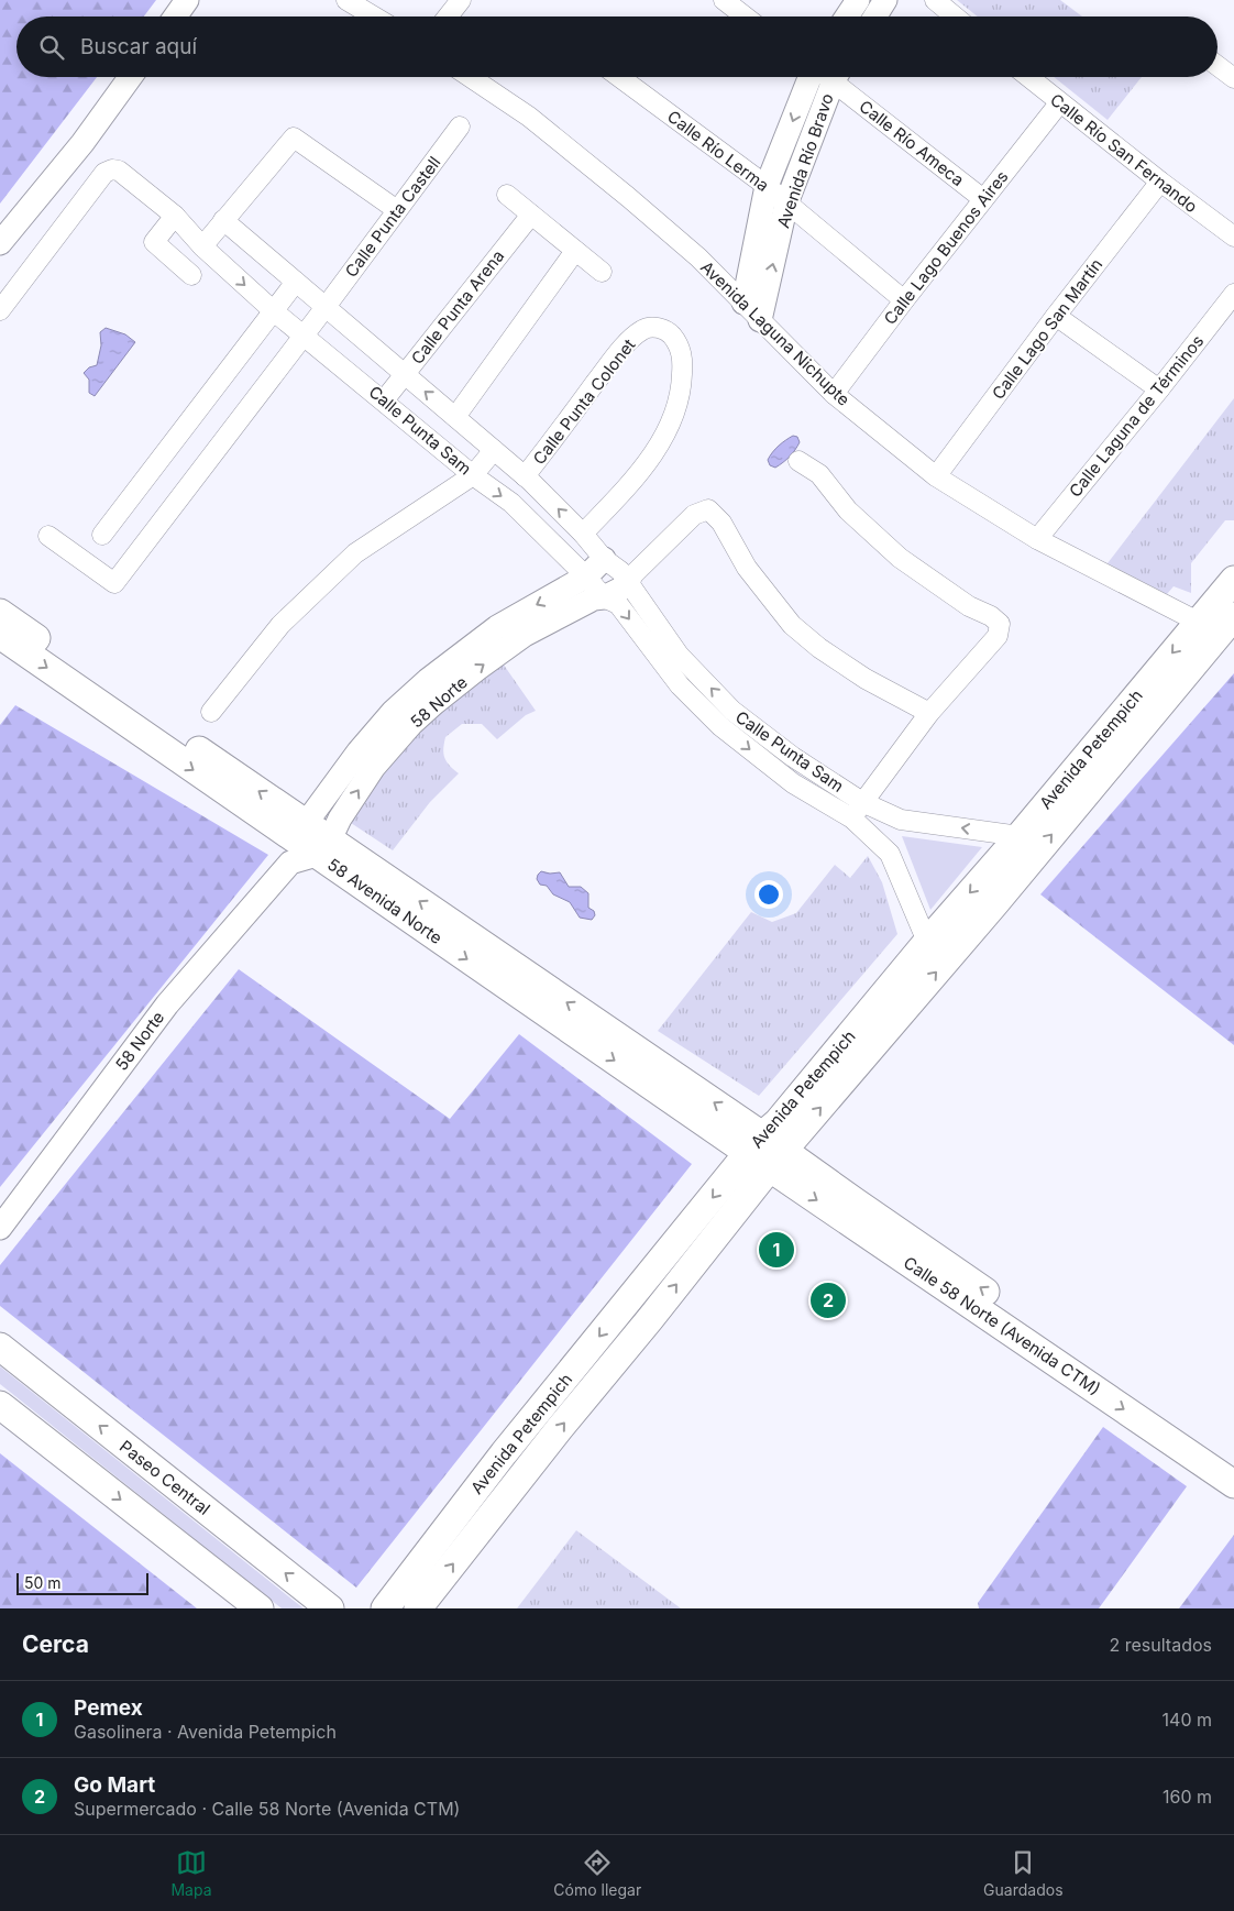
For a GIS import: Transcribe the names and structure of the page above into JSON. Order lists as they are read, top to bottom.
{
  "streets": {
    "main road": [
      "Avenida Petempich",
      "58 Avenida Norte",
      "Calle 58 Norte (Avenida CTM)",
      "Paseo Central"
    ],
    "street": [
      "Calle Río Ameca",
      "Calle Río Lerma",
      "Calle Río San Fernando",
      "Avenida Río Bravo",
      "Calle Punta Castell",
      "Calle Lago Buenos Aires",
      "Calle Punta Arena",
      "Calle Lago San Martín",
      "Avenida Laguna Nichupte",
      "Calle Punta Colonet",
      "Calle Laguna de Términos",
      "Calle Punta Sam",
      "58 Norte"
    ]
  },
  "crossings": [
    ["Calle Río Ameca", "Calle Lago Buenos Aires"],
    ["Calle Río Lerma", "Avenida Río Bravo"],
    ["Calle Río Lerma", "Calle Lago Buenos Aires"],
    ["Calle Río San Fernando", "Calle Lago Buenos Aires"],
    ["Calle Río San Fernando", "Calle Lago San Martín"],
    ["Avenida Río Bravo", "Avenida Laguna Nichupte"],
    ["Calle Punta Castell", "Calle Punta Sam"],
    ["Calle Lago Buenos Aires", "Avenida Laguna Nichupte"],
    ["Calle Punta Arena", "Calle Punta Sam"],
    ["Calle Lago San Martín", "Avenida Laguna Nichupte"],
    ["Avenida Laguna Nichupte", "Calle Laguna de Términos"],
    ["Avenida Laguna Nichupte", "Avenida Petempich"],
    ["Calle Punta Colonet", "Calle Punta Sam"],
    ["Calle Punta Sam", "58 Norte"],
    ["Calle Punta Sam", "Avenida Petempich"],
    ["58 Norte", "58 Avenida Norte"],
    ["Avenida Petempich", "58 Avenida Norte"],
    ["Avenida Petempich", "Calle 58 Norte (Avenida CTM)"],
    ["58 Avenida Norte", "Calle 58 Norte (Avenida CTM)"]
  ],
  "scale_bar": "50 m",
  "page": {
    "search": "Buscar aquí",
    "pins": ["1", "2"],
    "scale": "50 m",
    "heading": ["Cerca", "2 resultados"],
    "list": [
      {
        "mark": "1",
        "name": "Pemex",
        "note": "Gasolinera · Avenida Petempich",
        "value": "140 m"
      },
      {
        "mark": "2",
        "name": "Go Mart",
        "note": "Supermercado · Calle 58 Norte (Avenida CTM)",
        "value": "160 m"
      }
    ],
    "nav": ["Mapa", "Cómo llegar", "Guardados"]
  }
}
